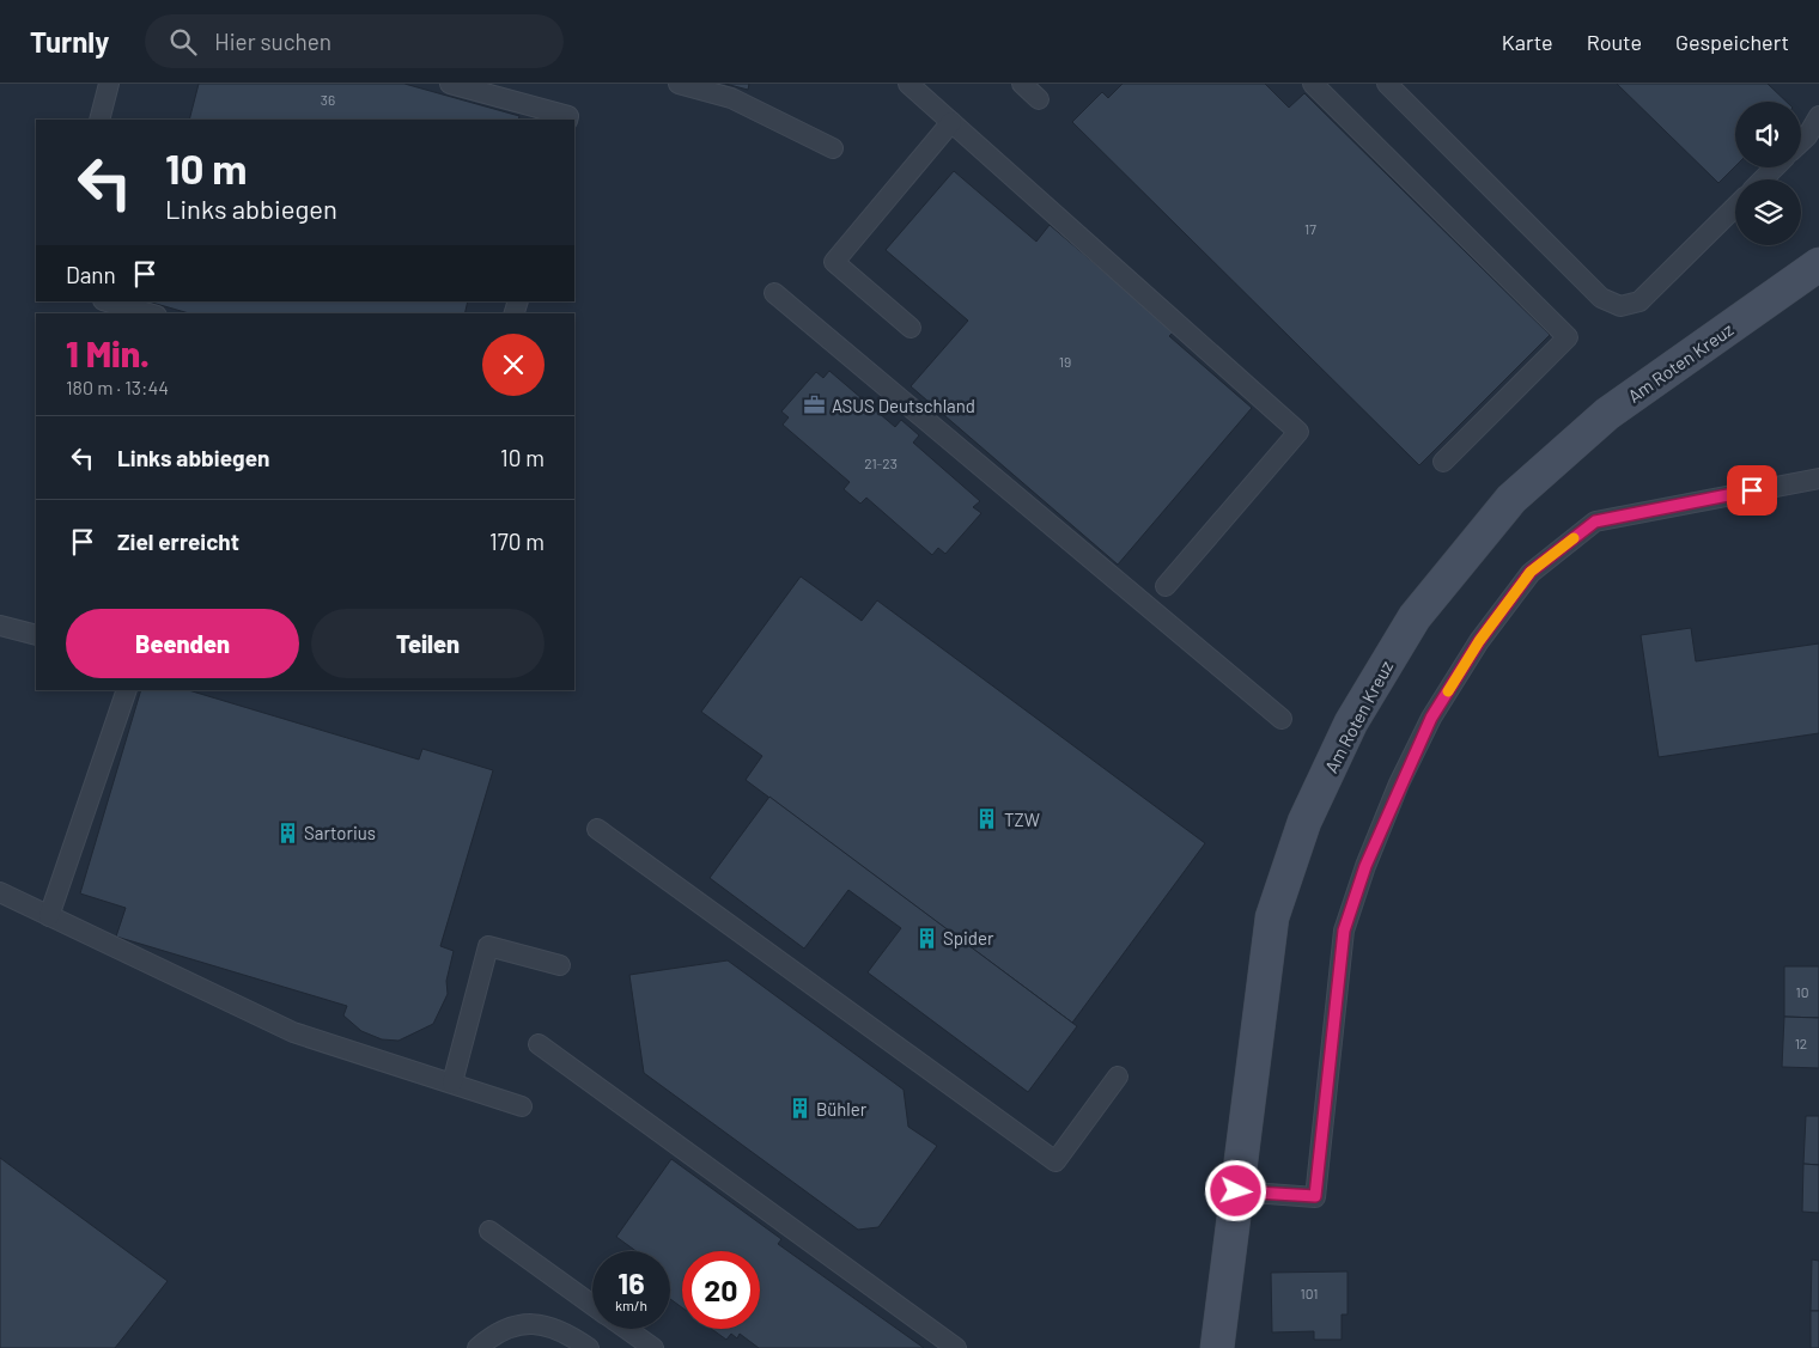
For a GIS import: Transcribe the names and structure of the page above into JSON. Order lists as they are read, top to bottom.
{
  "streets": {
    "street": ["Am Roten Kreuz"]
  },
  "places": {
    "office": ["ASUS Deutschland"],
    "building": [
      "TZW",
      "Sartorius",
      "Spider",
      "Bühler"
    ]
  },
  "house_numbers": [
    "36",
    "17",
    "19",
    "21-23",
    "10",
    "12",
    "101"
  ],
  "page": {
    "header": "Turnly",
    "search": "Hier suchen",
    "nav": ["Karte", "Route", "Gespeichert"],
    "turn": ["10 m", "Links abbiegen"],
    "then": "Dann",
    "heading": ["1 Min.", "180 m · 13:44"],
    "list": [
      {
        "name": "Links abbiegen",
        "value": "10 m"
      },
      {
        "name": "Ziel erreicht",
        "value": "170 m"
      }
    ],
    "buttons": ["Beenden", "Teilen"],
    "speed": "16 km/h",
    "limit": "20"
  }
}
